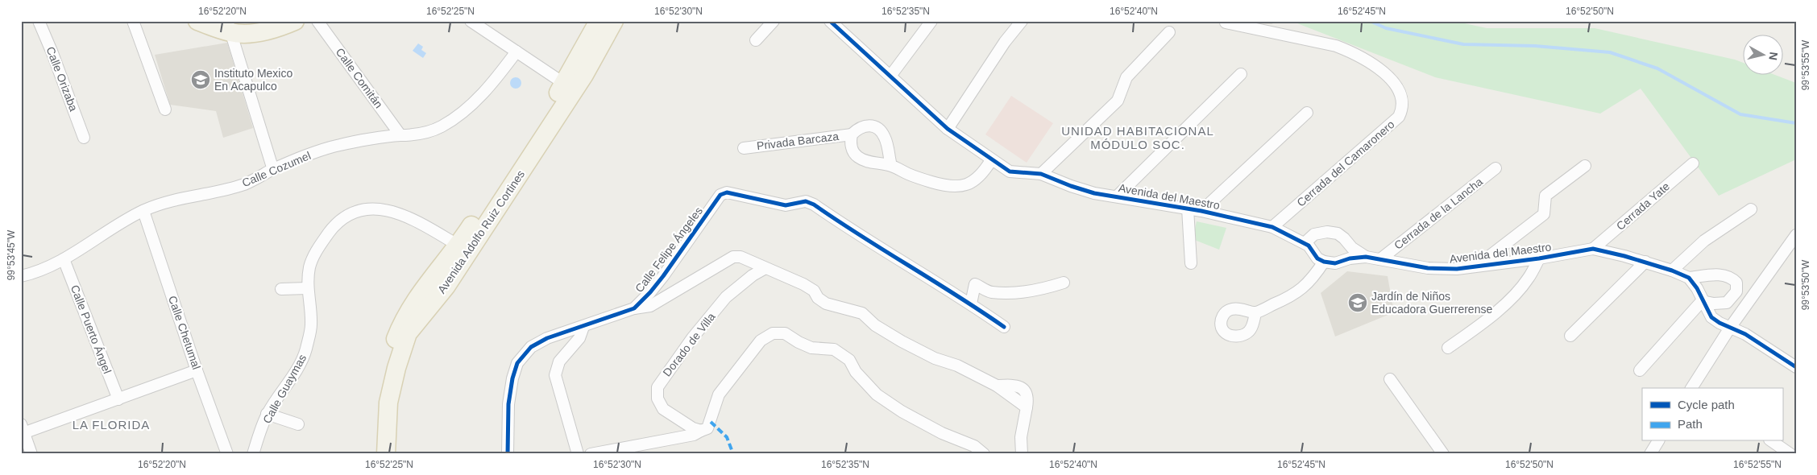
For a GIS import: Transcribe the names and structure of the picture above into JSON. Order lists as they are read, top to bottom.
{
  "streets": {
    "main road": ["Avenida Adolfo Ruiz Cortines"],
    "street": [
      "Calle Comitán",
      "Calle Orizaba",
      "Privada Barcaza",
      "Cerrada del Camaronero",
      "Calle Cozumel",
      "Avenida del Maestro",
      "Cerrada Yate",
      "Cerrada de la Lancha",
      "Calle Felipe Ángeles",
      "Calle Puerto Ángel",
      "Calle Chetumal",
      "Dorado de Villa",
      "Calle Guaymas"
    ]
  },
  "crossings": [
    ["Calle Comitán", "Calle Cozumel"],
    ["Privada Barcaza", "Avenida del Maestro"],
    ["Cerrada del Camaronero", "Avenida del Maestro"],
    ["Calle Cozumel", "Calle Puerto Ángel"],
    ["Calle Cozumel", "Calle Chetumal"],
    ["Avenida del Maestro", "Cerrada Yate"],
    ["Avenida del Maestro", "Cerrada de la Lancha"],
    ["Avenida Adolfo Ruiz Cortines", "Calle Guaymas"]
  ],
  "districts": ["UNIDAD HABITACIONAL MÓDULO SOC.", "LA FLORIDA"],
  "places": {
    "school or university": ["Instituto Mexico En Acapulco", "Jardín de Niños Educadora Guerrerense"]
  },
  "legend": ["Cycle path", "Path"],
  "north": "right",
  "coordinates": [
    "16°52'20\"N",
    "16°52'25\"N",
    "16°52'30\"N",
    "16°52'35\"N",
    "16°52'40\"N",
    "16°52'45\"N",
    "16°52'50\"N",
    "99°53'55\"W",
    "99°53'45\"W",
    "99°53'50\"W",
    "16°52'55\"N"
  ]
}
